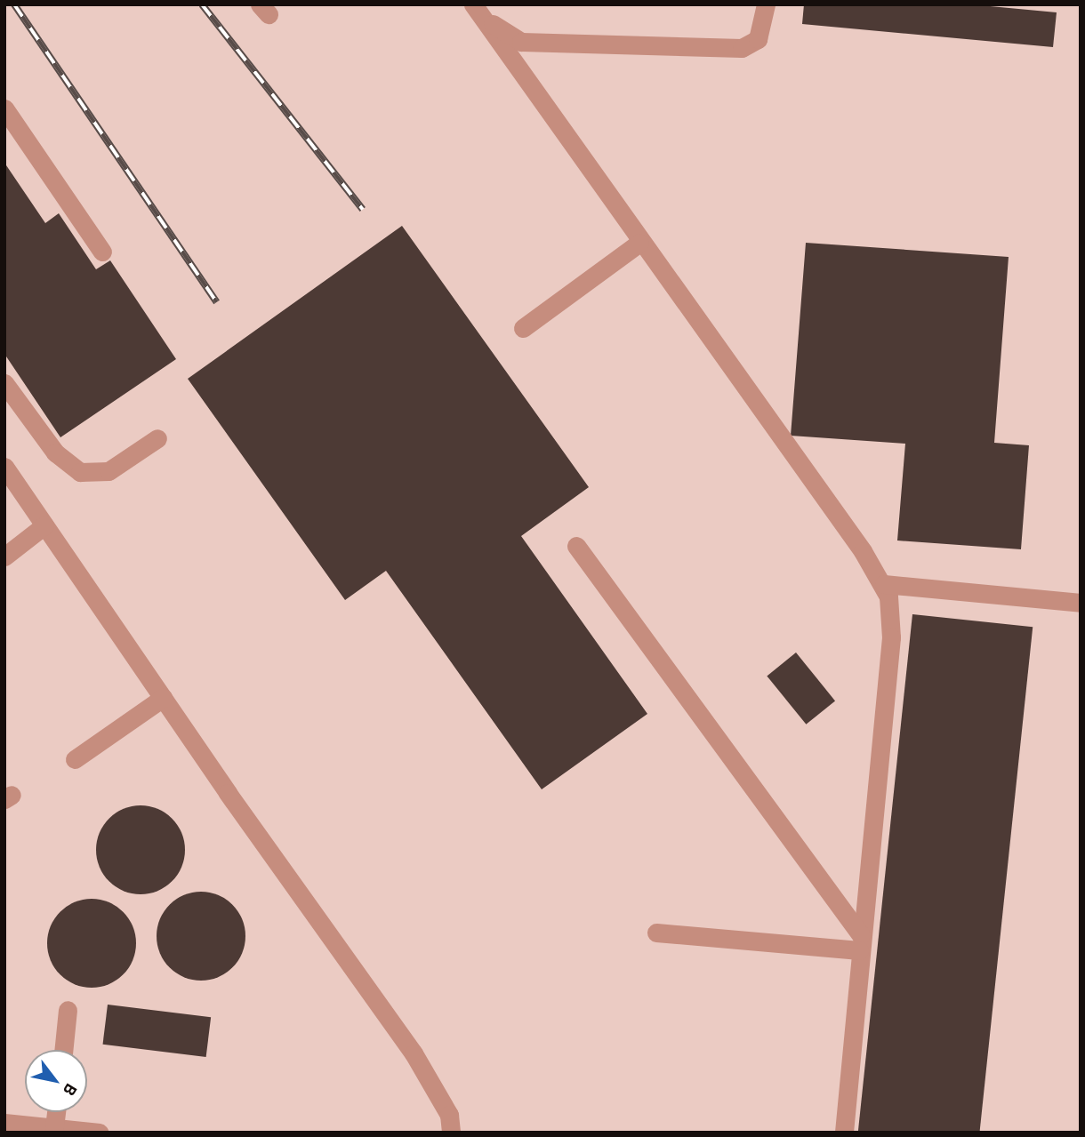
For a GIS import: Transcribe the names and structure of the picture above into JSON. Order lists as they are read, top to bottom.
{
  "north": "bottom right"
}
